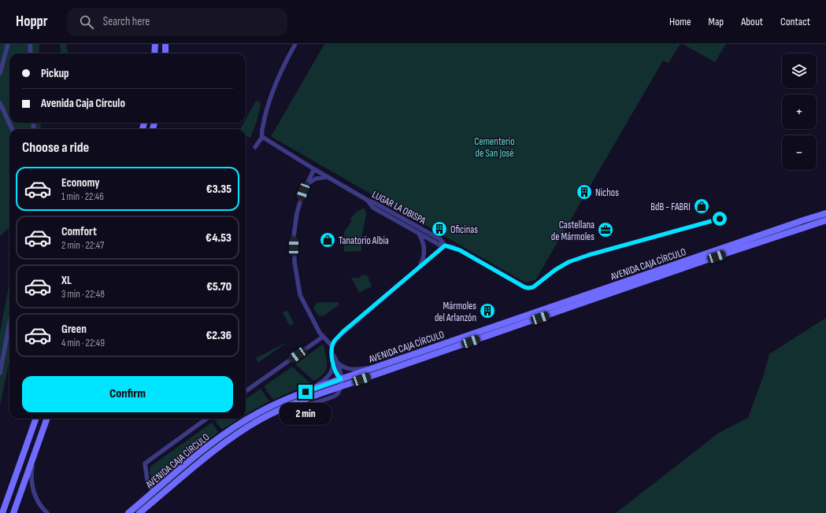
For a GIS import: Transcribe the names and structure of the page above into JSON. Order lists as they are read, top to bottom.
{
  "streets": {
    "main road": ["AVENIDA CAJA CÍRCULO"],
    "street": ["LUGAR LA OBISPA"]
  },
  "parks": ["Cementerio de San José"],
  "places": {
    "building": ["Nichos", "Oficinas", "Mármoles del Arlanzón"],
    "shop": ["BdB - FABRI", "Tanatorio Albia"],
    "office": ["Castellana de Mármoles"]
  },
  "page": {
    "header": "Hoppr",
    "search": "Search here",
    "nav": [
      "Home",
      "Map",
      "About",
      "Contact"
    ],
    "map_buttons": ["+", "−"],
    "banner": ["Pickup", "Avenida Caja Círculo"],
    "heading": "Choose a ride",
    "list": [
      {
        "name": "Economy",
        "note": "1 min · 22:46",
        "value": "€3.35"
      },
      {
        "name": "Comfort",
        "note": "2 min · 22:47",
        "value": "€4.53"
      },
      {
        "name": "XL",
        "note": "3 min · 22:48",
        "value": "€5.70"
      },
      {
        "name": "Green",
        "note": "4 min · 22:49",
        "value": "€2.36"
      }
    ],
    "buttons": "Confirm",
    "bubble": "2 min"
  }
}
